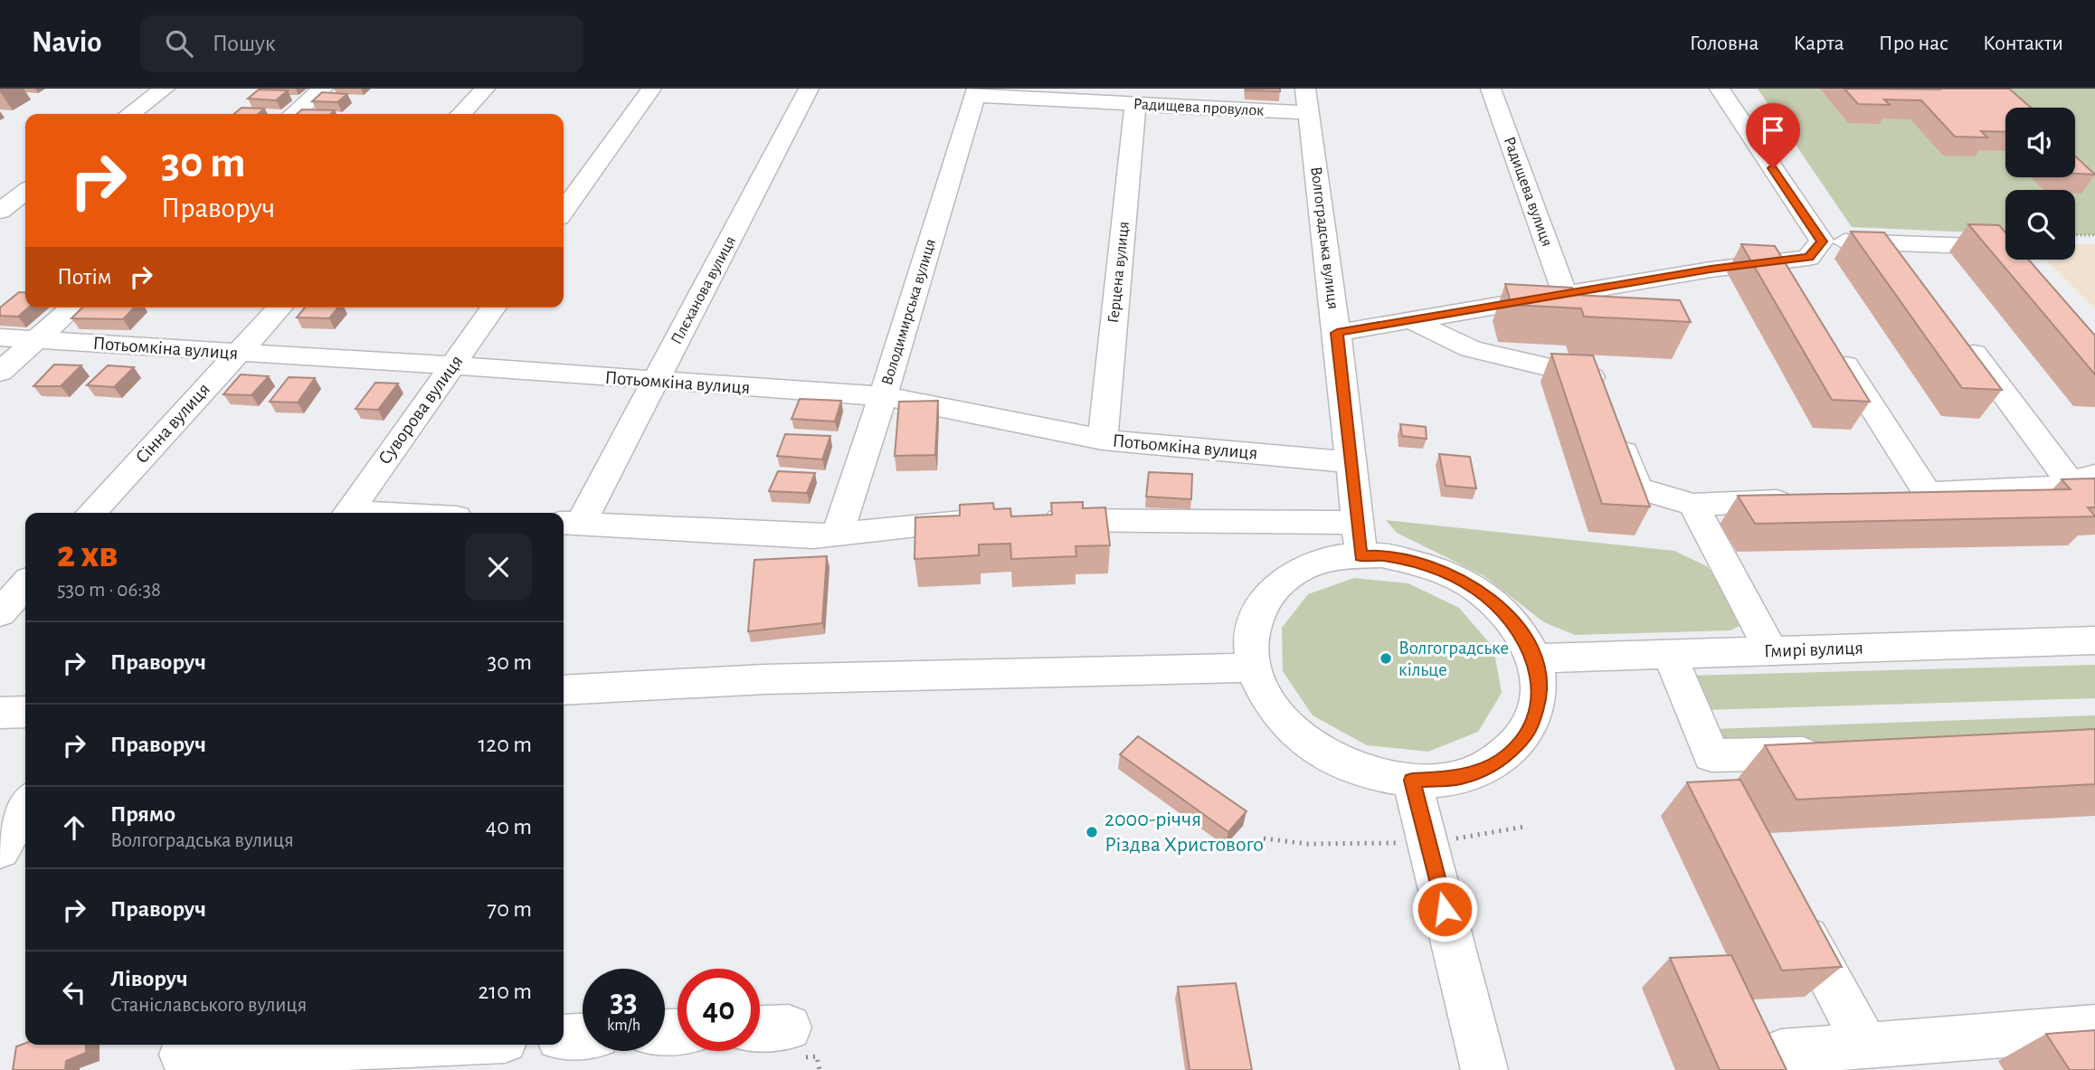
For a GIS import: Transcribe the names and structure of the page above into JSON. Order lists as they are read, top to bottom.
{
  "streets": {
    "street": [
      "Радищева провулок",
      "Радищева вулиця",
      "Волгоградська вулиця",
      "Герцена вулиця",
      "Плєханова вулиця",
      "Володимирська вулиця",
      "Потьомкіна вулиця",
      "Суворова вулиця",
      "Сінна вулиця",
      "Гмирі вулиця"
    ]
  },
  "crossings": [
    ["Радищева провулок", "Волгоградська вулиця"],
    ["Радищева провулок", "Герцена вулиця"],
    ["Радищева провулок", "Володимирська вулиця"],
    ["Волгоградська вулиця", "Потьомкіна вулиця"],
    ["Герцена вулиця", "Потьомкіна вулиця"],
    ["Плєханова вулиця", "Потьомкіна вулиця"],
    ["Володимирська вулиця", "Потьомкіна вулиця"],
    ["Потьомкіна вулиця", "Суворова вулиця"],
    ["Потьомкіна вулиця", "Сінна вулиця"]
  ],
  "places": ["Волгоградське кільце", "2000-річчя Різдва Христового"],
  "page": {
    "header": "Navio",
    "search": "Пошук",
    "nav": [
      "Головна",
      "Карта",
      "Про нас",
      "Контакти"
    ],
    "turn": ["30 m", "Праворуч"],
    "then": "Потім",
    "heading": ["2 хв", "530 m · 06:38"],
    "list": [
      {
        "name": "Праворуч",
        "value": "30 m"
      },
      {
        "name": "Праворуч",
        "value": "120 m"
      },
      {
        "name": "Прямо",
        "note": "Волгоградська вулиця",
        "value": "40 m"
      },
      {
        "name": "Праворуч",
        "value": "70 m"
      },
      {
        "name": "Ліворуч",
        "note": "Станіславського вулиця",
        "value": "210 m"
      }
    ],
    "speed": "33 km/h",
    "limit": "40"
  }
}
